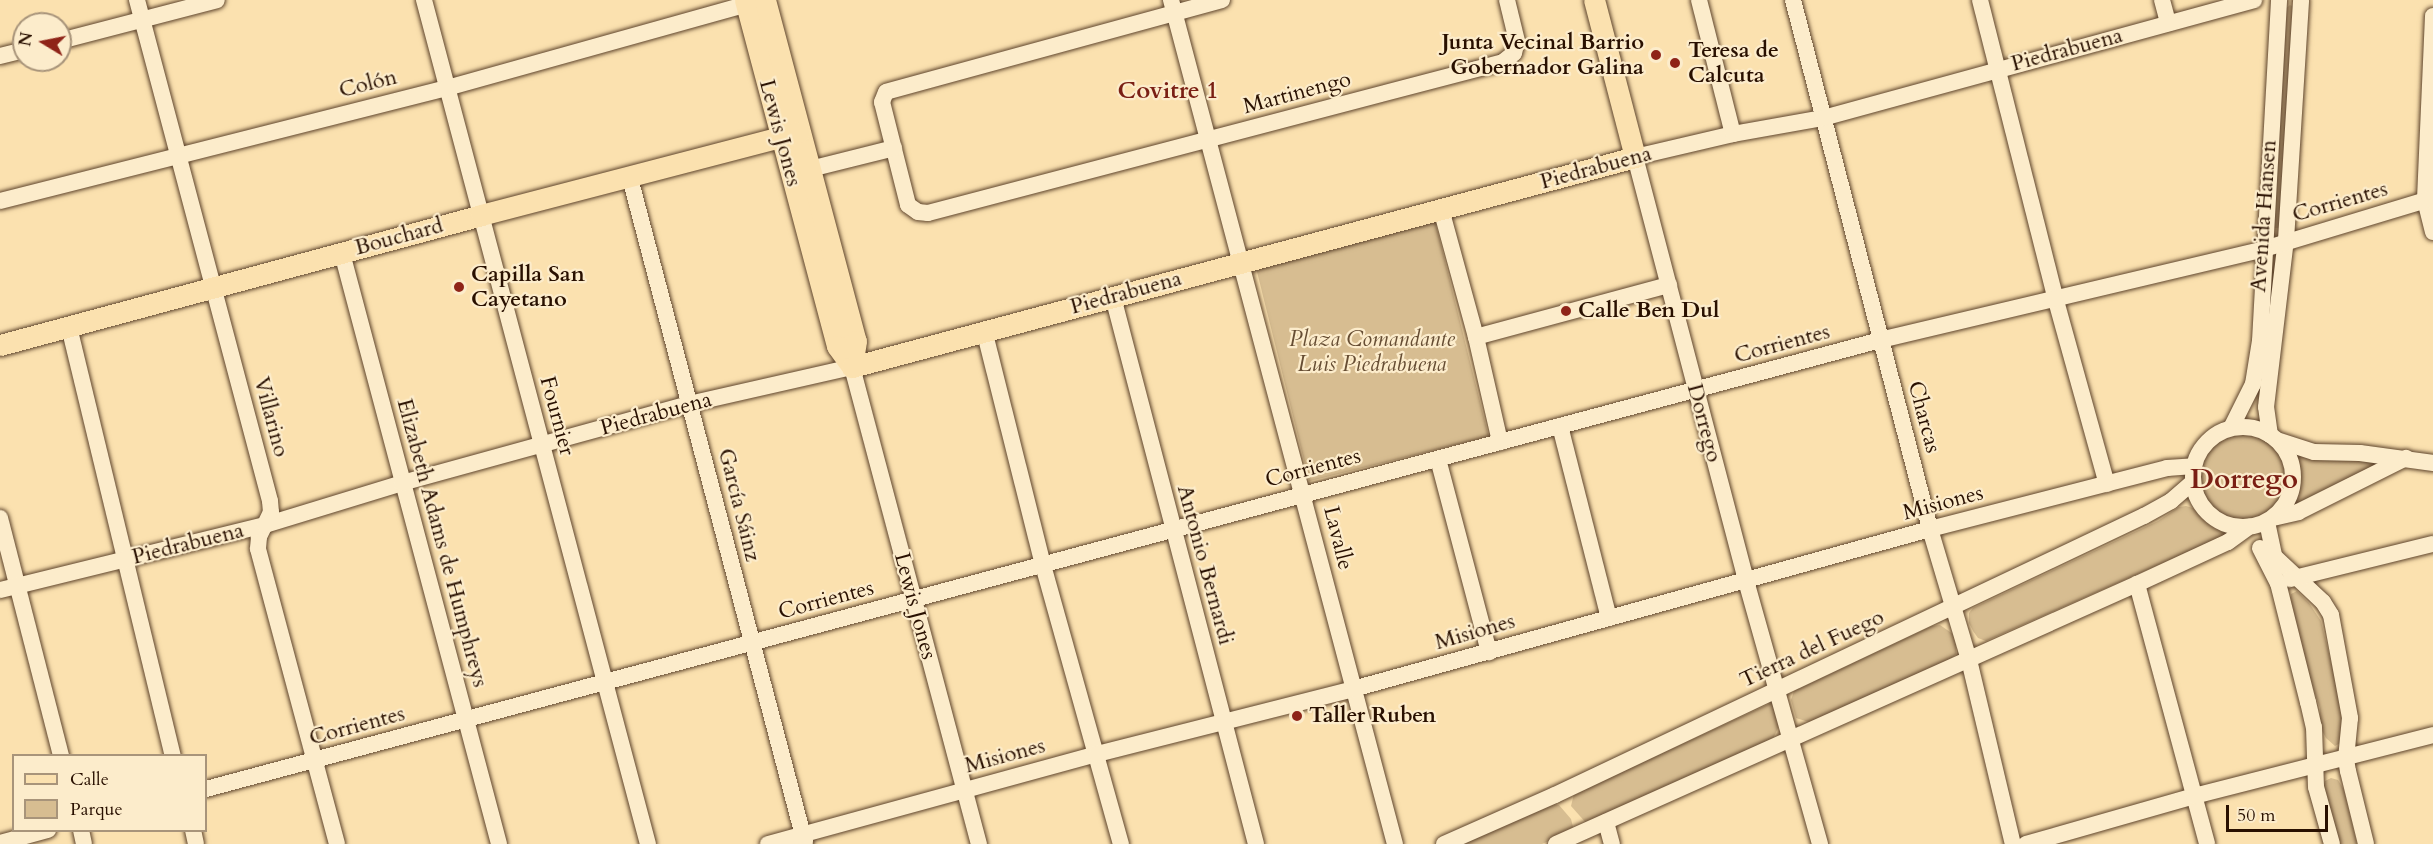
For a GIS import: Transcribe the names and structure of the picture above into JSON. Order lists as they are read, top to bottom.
{
  "streets": {
    "main road": [
      "Piedrabuena",
      "Lewis Jones",
      "Bouchard",
      "Dorrego"
    ],
    "street": [
      "Colón",
      "Martinengo",
      "Corrientes",
      "Avenida Hansen",
      "Fournier",
      "Villarino",
      "Charcas",
      "Misiones",
      "García Sáinz",
      "Lavalle",
      "Elizabeth Adams de Humphreys",
      "Antonio Bernardi",
      "Tierra del Fuego"
    ]
  },
  "crossings": [
    ["Piedrabuena", "Lewis Jones"],
    ["Piedrabuena", "Fournier"],
    ["Piedrabuena", "Villarino"],
    ["Piedrabuena", "Charcas"],
    ["Piedrabuena", "Dorrego"],
    ["Piedrabuena", "García Sáinz"],
    ["Piedrabuena", "Lavalle"],
    ["Piedrabuena", "Elizabeth Adams de Humphreys"],
    ["Piedrabuena", "Antonio Bernardi"],
    ["Colón", "Lewis Jones"],
    ["Colón", "Fournier"],
    ["Colón", "Villarino"],
    ["Martinengo", "Lavalle"],
    ["Lewis Jones", "Corrientes"],
    ["Lewis Jones", "Bouchard"],
    ["Lewis Jones", "Misiones"],
    ["Corrientes", "Avenida Hansen"],
    ["Corrientes", "Fournier"],
    ["Corrientes", "Villarino"],
    ["Corrientes", "Charcas"],
    ["Corrientes", "Dorrego"],
    ["Corrientes", "García Sáinz"],
    ["Corrientes", "Lavalle"],
    ["Corrientes", "Elizabeth Adams de Humphreys"],
    ["Corrientes", "Antonio Bernardi"],
    ["Avenida Hansen", "Misiones"],
    ["Avenida Hansen", "Tierra del Fuego"],
    ["Bouchard", "Fournier"],
    ["Bouchard", "Villarino"],
    ["Bouchard", "García Sáinz"],
    ["Bouchard", "Elizabeth Adams de Humphreys"],
    ["Charcas", "Misiones"],
    ["Charcas", "Tierra del Fuego"],
    ["Dorrego", "Misiones"],
    ["Dorrego", "Tierra del Fuego"],
    ["Misiones", "García Sáinz"],
    ["Misiones", "Lavalle"],
    ["Misiones", "Antonio Bernardi"],
    ["Misiones", "Tierra del Fuego"]
  ],
  "districts": ["Covitre 1", "Dorrego"],
  "parks": ["Plaza Comandante Luis Piedrabuena"],
  "places": [
    "Junta Vecinal Barrio Gobernador Galina",
    "Teresa de Calcuta",
    "Capilla San Cayetano",
    "Calle Ben Dul",
    "Taller Ruben"
  ],
  "legend": ["Calle", "Parque"],
  "scale_bar": "50 m",
  "north": "left"
}
